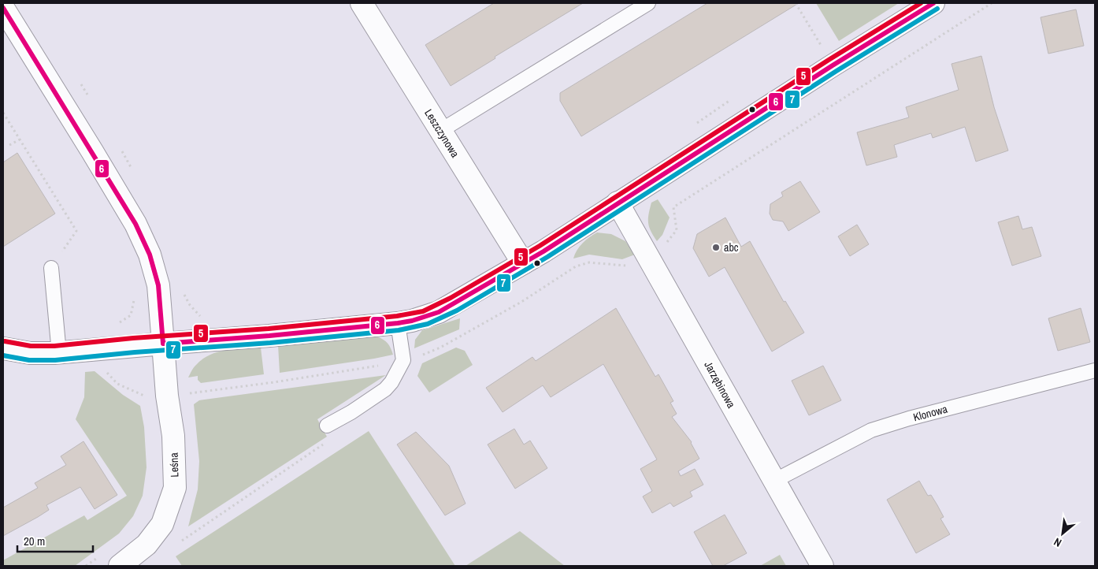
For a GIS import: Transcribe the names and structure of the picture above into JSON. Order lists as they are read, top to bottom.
{
  "streets": {
    "street": ["Leszczynowa", "Jarzębinowa", "Leśna"],
    "lane": ["Klonowa"]
  },
  "crossings": [
    ["Jarzębinowa", "Klonowa"]
  ],
  "places": ["abc"],
  "lines": ["transit line 6", "transit line 5", "transit line 7"],
  "scale_bar": "20 m",
  "north": "bottom left"
}
